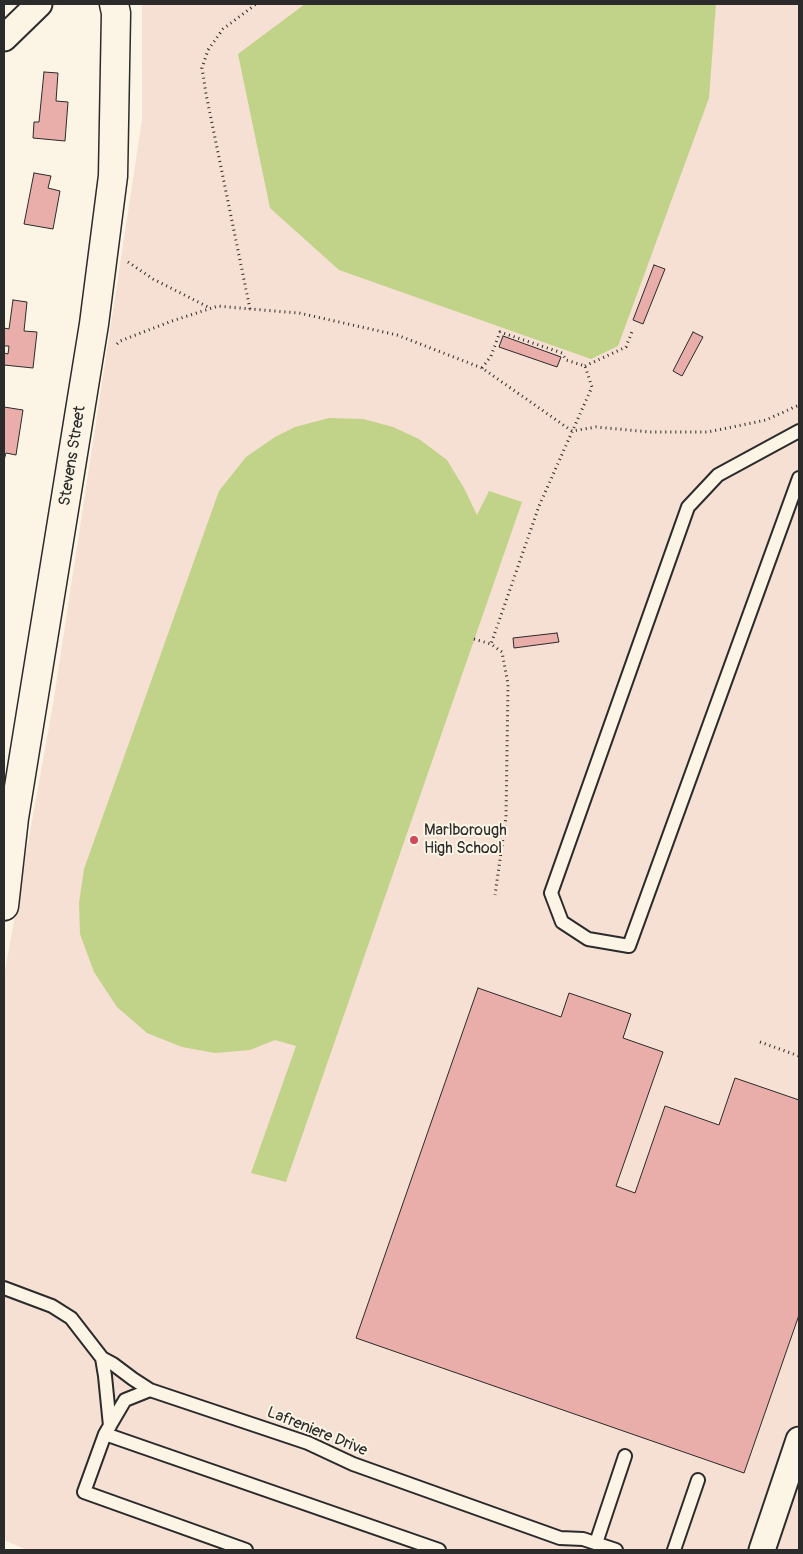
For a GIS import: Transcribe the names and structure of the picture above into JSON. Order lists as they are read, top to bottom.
{
  "streets": {
    "street": ["Stevens Street"],
    "lane": ["Lafreniere Drive"]
  },
  "places": ["Marlborough High School"]
}
